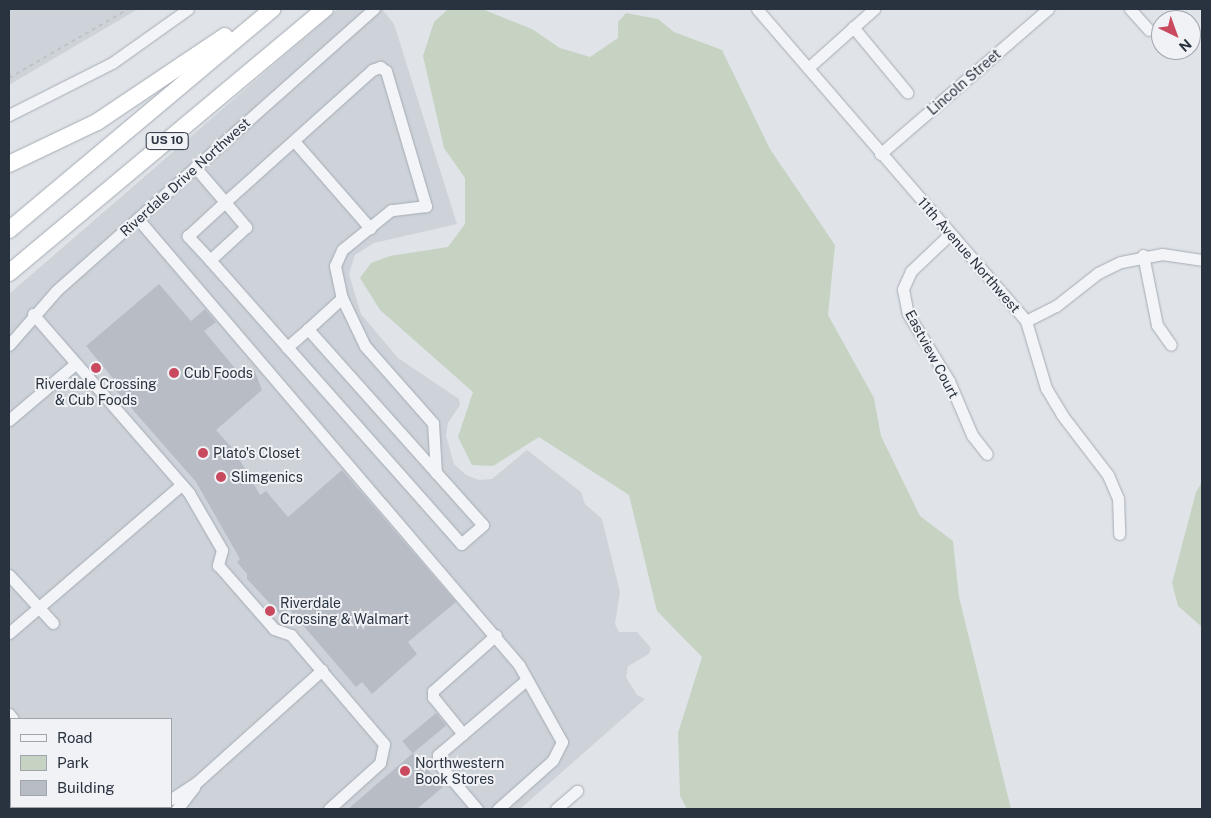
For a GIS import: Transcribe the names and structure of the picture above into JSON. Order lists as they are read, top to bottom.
{
  "streets": {
    "highway": ["US 10"],
    "street": [
      "Lincoln Street",
      "Riverdale Drive Northwest",
      "11th Avenue Northwest",
      "Eastview Court"
    ]
  },
  "crossings": [
    ["Lincoln Street", "11th Avenue Northwest"],
    ["11th Avenue Northwest", "Eastview Court"]
  ],
  "places": [
    "Riverdale Crossing & Cub Foods",
    "Cub Foods",
    "Plato's Closet",
    "Slimgenics",
    "Riverdale Crossing & Walmart",
    "Northwestern Book Stores"
  ],
  "legend": ["Road", "Park", "Building"],
  "north": "bottom right"
}
